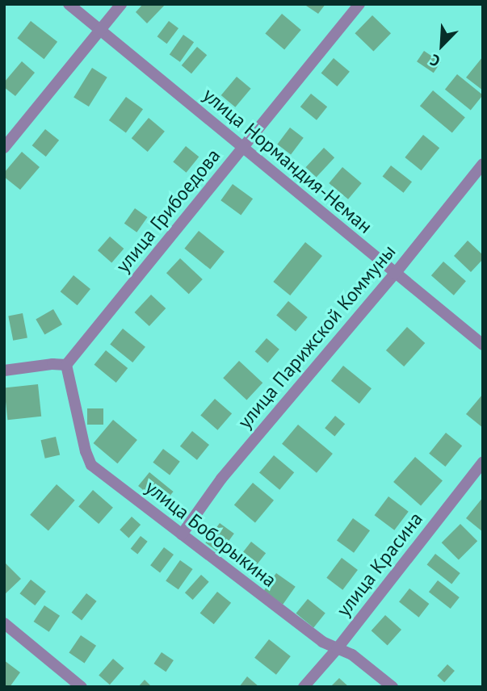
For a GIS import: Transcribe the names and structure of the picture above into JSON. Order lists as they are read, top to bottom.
{
  "streets": {
    "street": [
      "улица Нормандия-Неман",
      "улица Грибоедова",
      "улица Парижской Коммуны",
      "улица Боборыкина",
      "улица Красина"
    ]
  },
  "crossings": [
    ["улица Нормандия-Неман", "улица Грибоедова"],
    ["улица Нормандия-Неман", "улица Парижской Коммуны"],
    ["улица Грибоедова", "улица Боборыкина"],
    ["улица Парижской Коммуны", "улица Боборыкина"],
    ["улица Боборыкина", "улица Красина"]
  ],
  "north": "bottom left"
}
